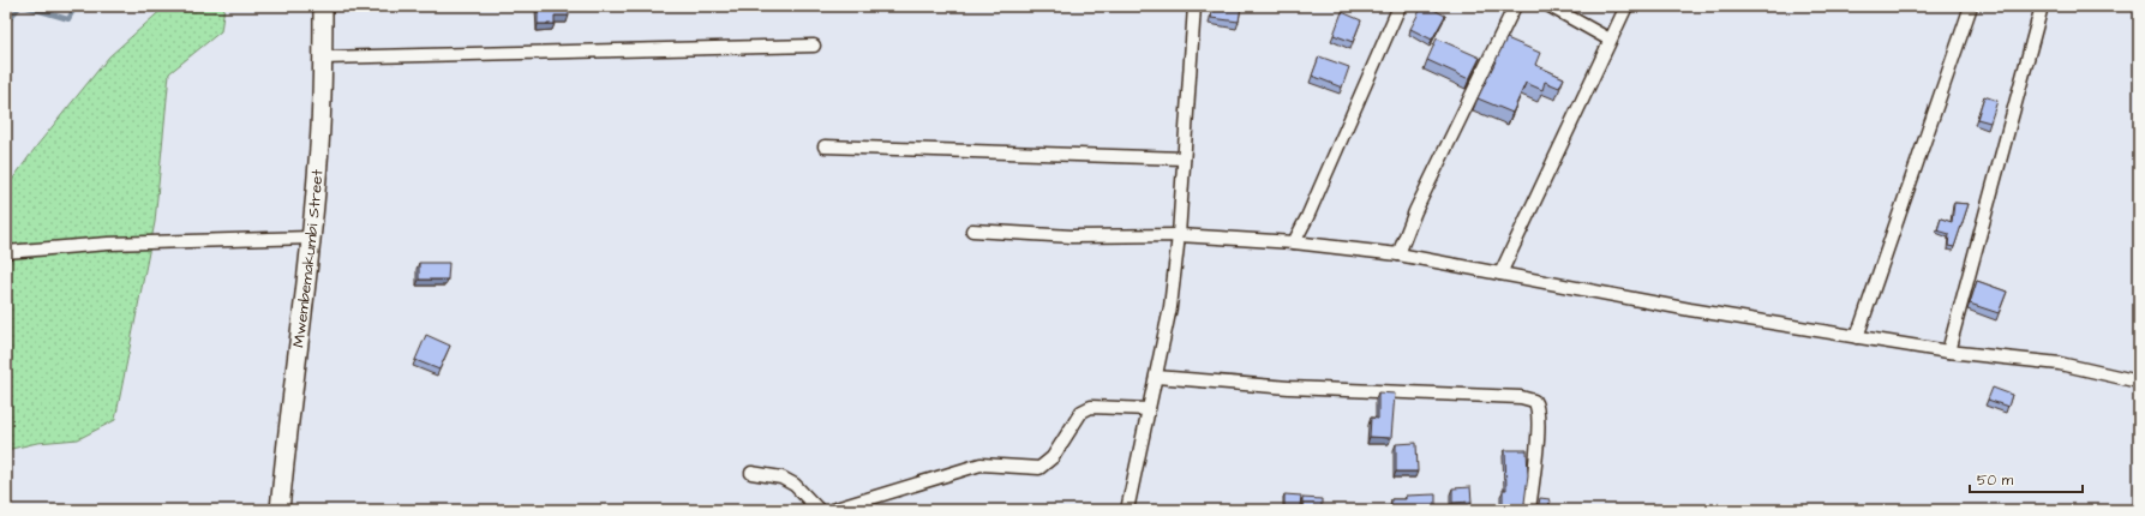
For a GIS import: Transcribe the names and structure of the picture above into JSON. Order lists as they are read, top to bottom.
{
  "streets": {
    "street": ["Mwembemakumbi Street"]
  },
  "scale_bar": "50 m"
}
